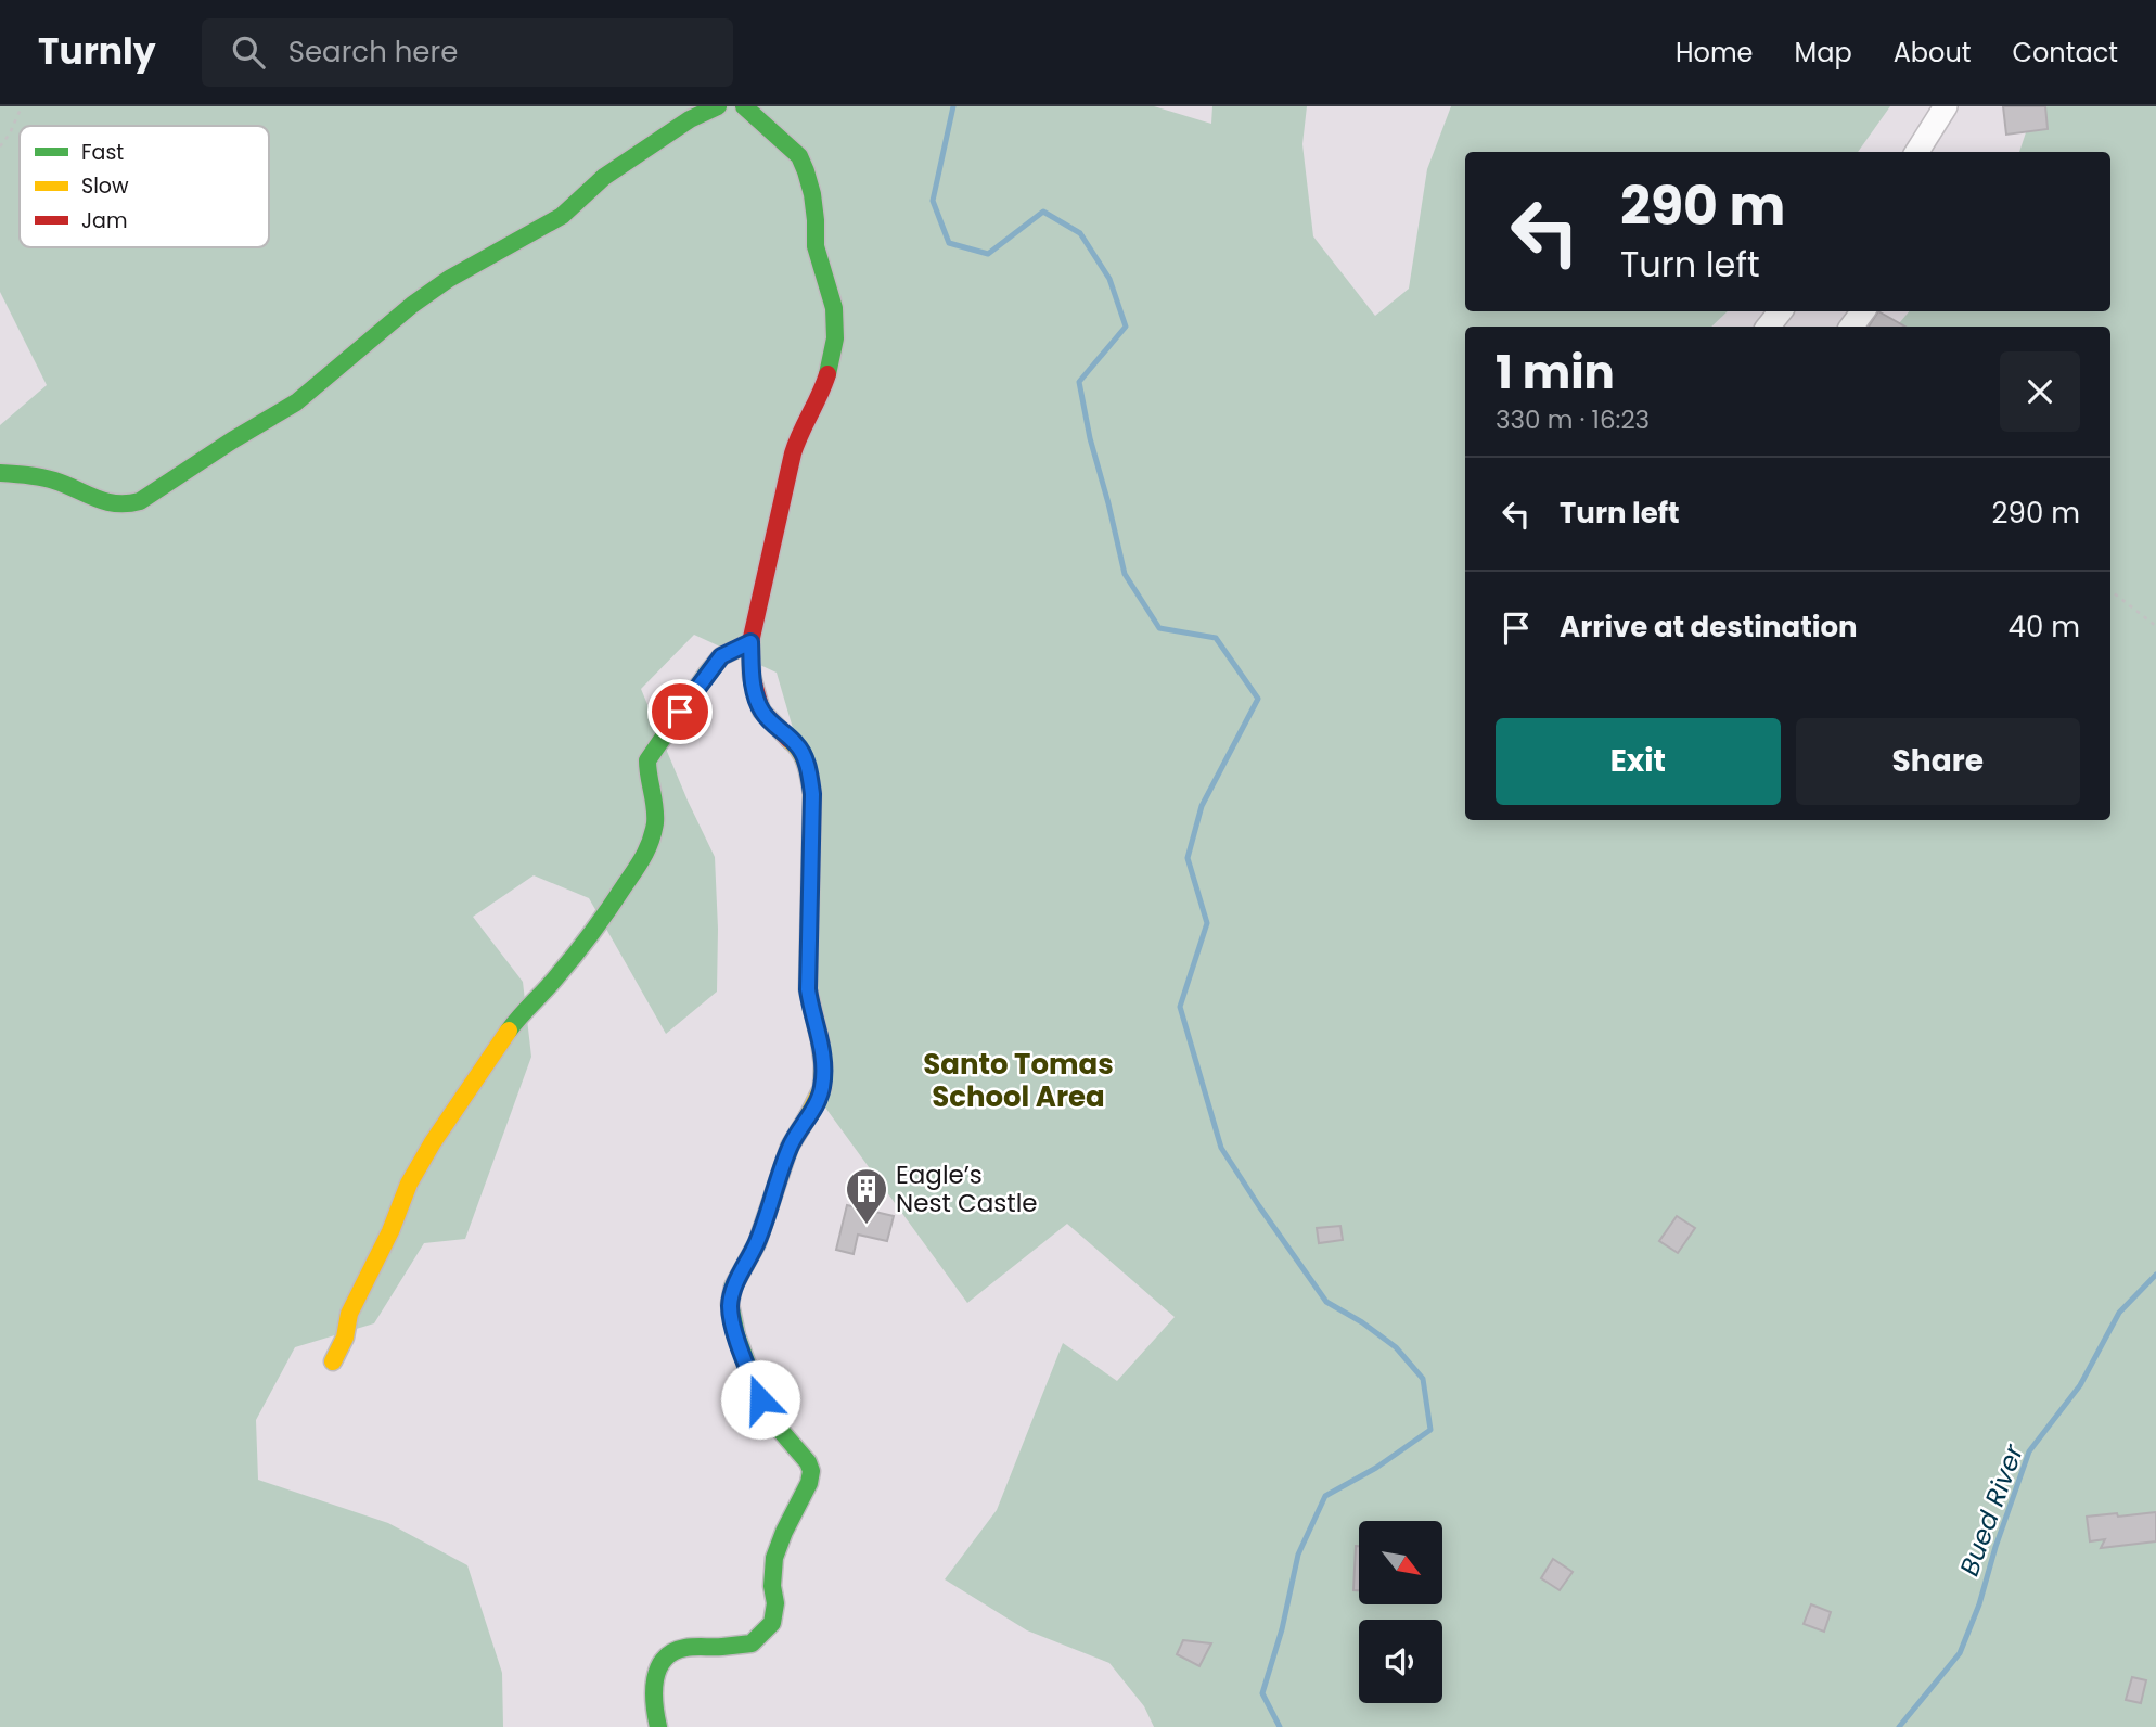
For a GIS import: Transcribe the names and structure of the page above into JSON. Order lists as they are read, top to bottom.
{
  "districts": ["Santo Tomas School Area"],
  "water": ["Bued River"],
  "places": {
    "building": ["Eagle’s Nest Castle"]
  },
  "legend": ["Fast", "Slow", "Jam"],
  "north": "bottom right",
  "page": {
    "header": "Turnly",
    "search": "Search here",
    "nav": [
      "Home",
      "Map",
      "About",
      "Contact"
    ],
    "turn": ["290 m", "Turn left"],
    "heading": ["1 min", "330 m · 16:23"],
    "list": [
      {
        "name": "Turn left",
        "value": "290 m"
      },
      {
        "name": "Arrive at destination",
        "value": "40 m"
      }
    ],
    "buttons": ["Exit", "Share"]
  }
}
